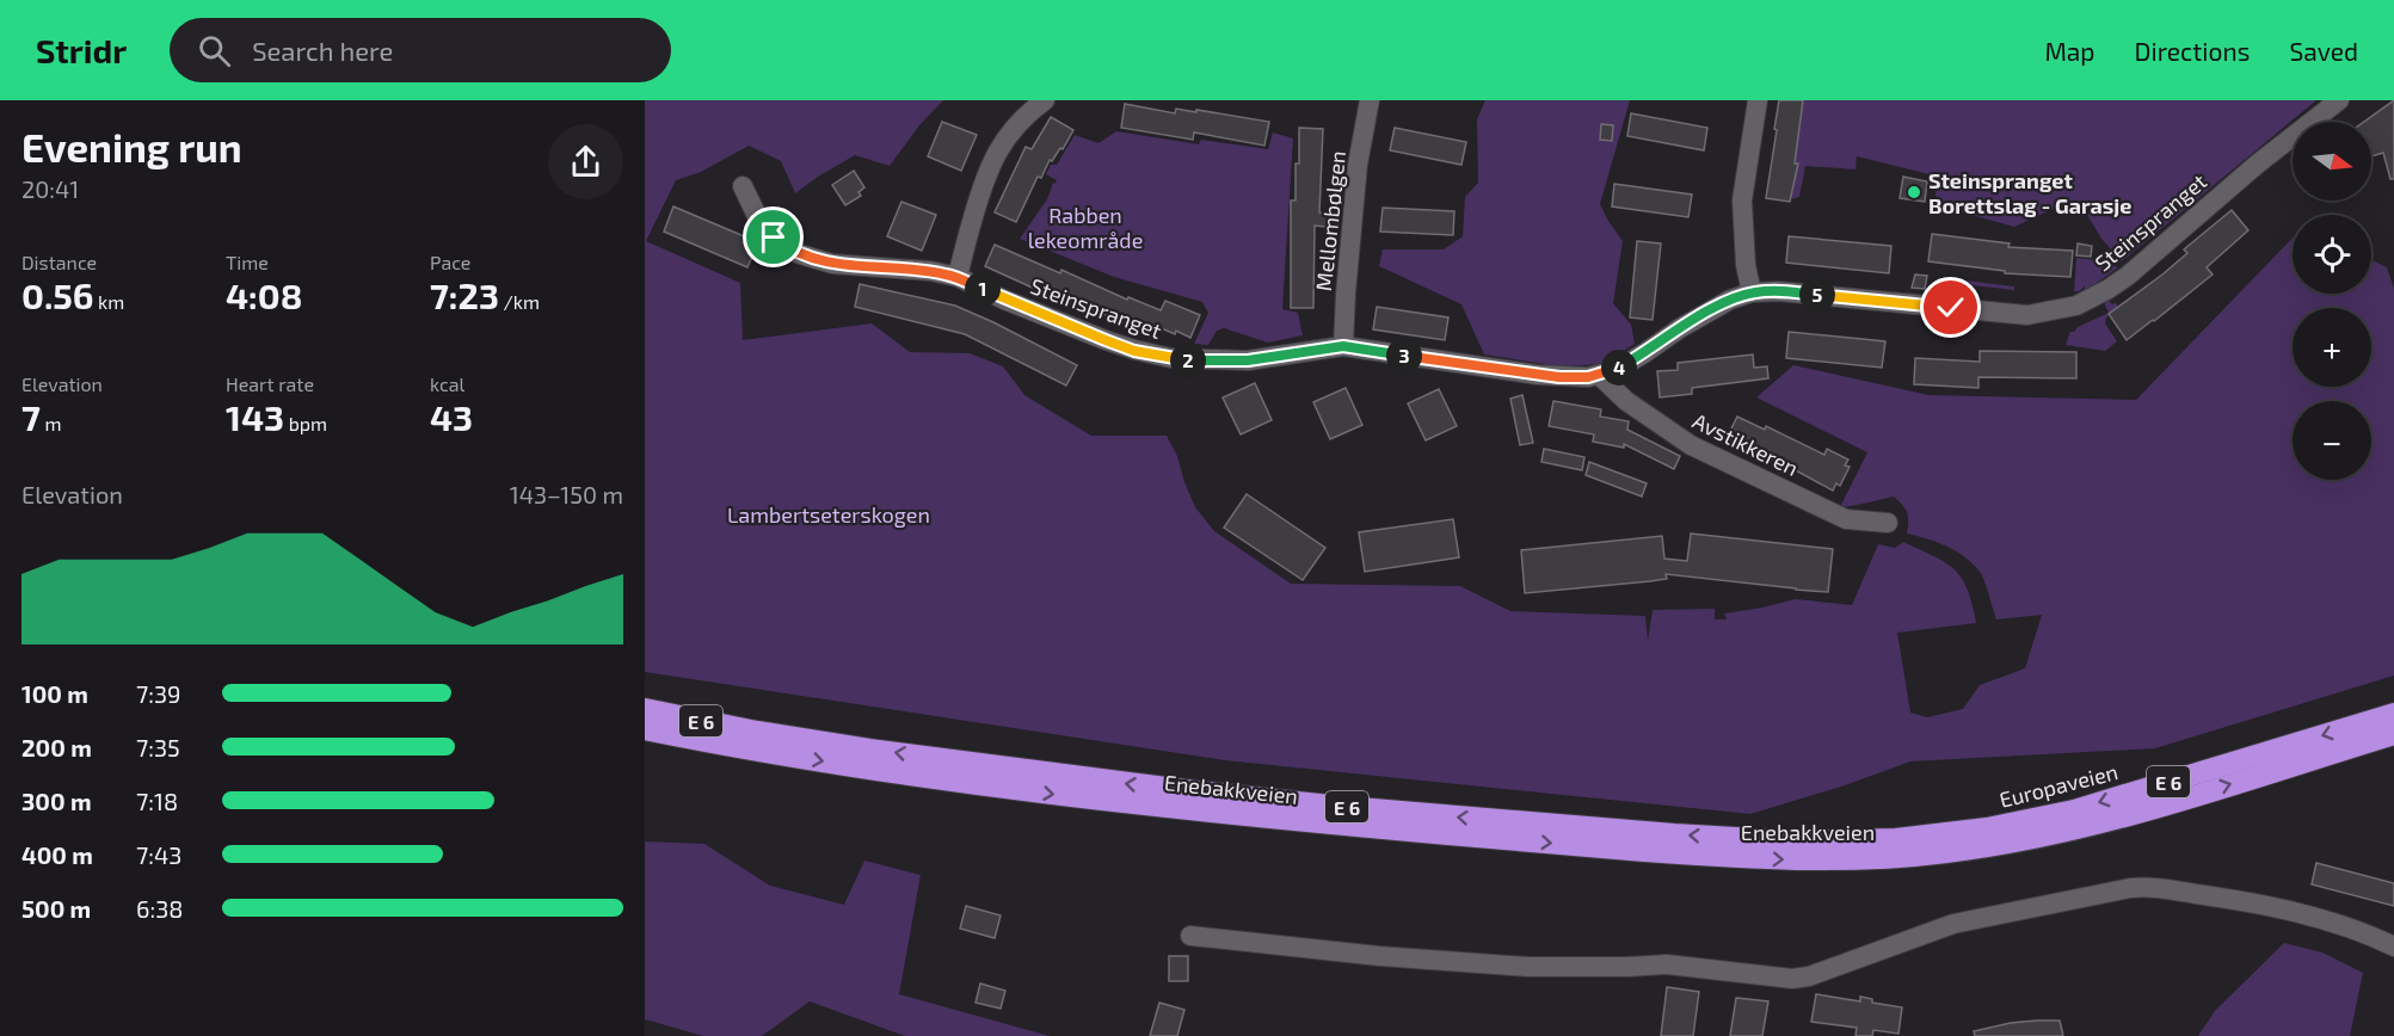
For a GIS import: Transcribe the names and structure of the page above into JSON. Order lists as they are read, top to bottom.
{
  "streets": {
    "highway": ["E 6", "Europaveien", "Enebakkveien"],
    "street": ["Mellombølgen", "Steinspranget", "Avstikkeren"]
  },
  "crossings": [
    ["Mellombølgen", "Steinspranget"],
    ["Steinspranget", "Avstikkeren"],
    ["Europaveien", "Enebakkveien"]
  ],
  "parks": ["Rabben lekeområde", "Lambertseterskogen"],
  "places": ["Steinspranget Borettslag - Garasje"],
  "north": "right",
  "page": {
    "header": "Stridr",
    "search": "Search here",
    "nav": ["Map", "Directions", "Saved"],
    "heading": ["Evening run", "20:41"],
    "map_buttons": ["+", "−"],
    "stats": [
      ["Distance", "0.56 km"],
      ["Time", "4:08"],
      ["Pace", "7:23 /km"],
      ["Elevation", "7 m"],
      ["Heart rate", "143 bpm"],
      ["kcal", "43"]
    ],
    "pins": [
      "1",
      "5",
      "3",
      "2",
      "4"
    ],
    "chart": ["Elevation", "143–150 m"],
    "list": [
      {
        "name": "100 m",
        "note": "7:39"
      },
      {
        "name": "200 m",
        "note": "7:35"
      },
      {
        "name": "300 m",
        "note": "7:18"
      },
      {
        "name": "400 m",
        "note": "7:43"
      },
      {
        "name": "500 m",
        "note": "6:38"
      }
    ]
  }
}
